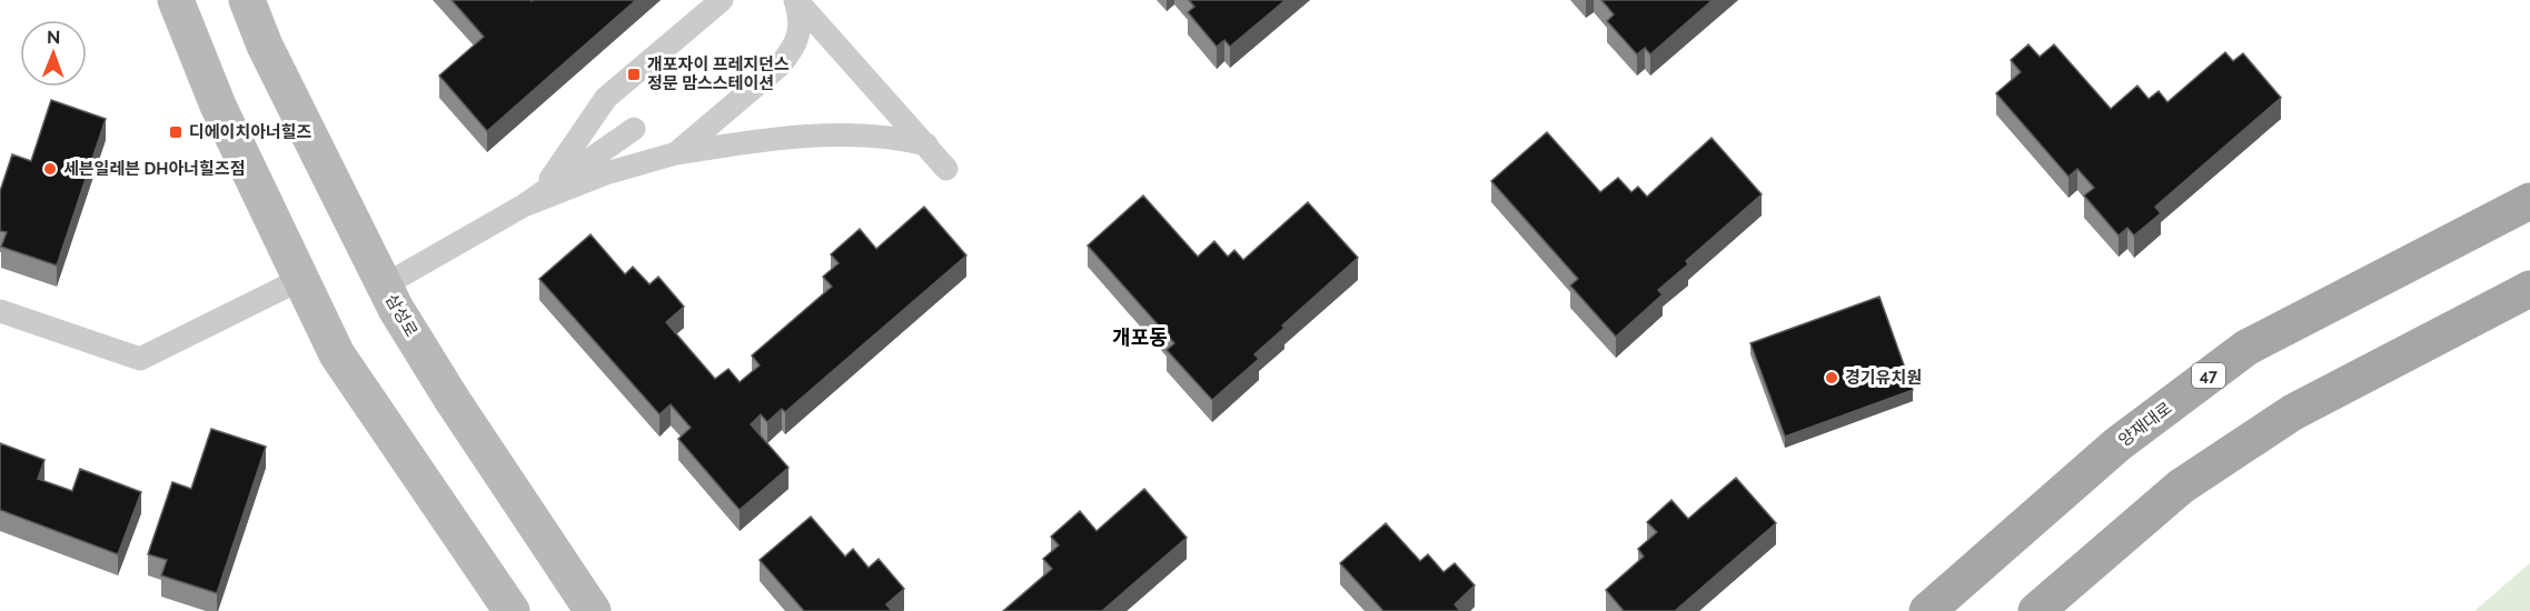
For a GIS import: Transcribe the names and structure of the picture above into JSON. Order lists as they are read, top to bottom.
{
  "streets": {
    "main road": ["삼성로", "47", "양재대로"]
  },
  "districts": ["개포동"],
  "places": {
    "transit": ["개포자이 프레지던스 정문 맘스스테이션", "디에이치아너힐즈"],
    "other": ["세븐일레븐 DH아너힐즈점", "경기유치원"]
  },
  "north": "top"
}
